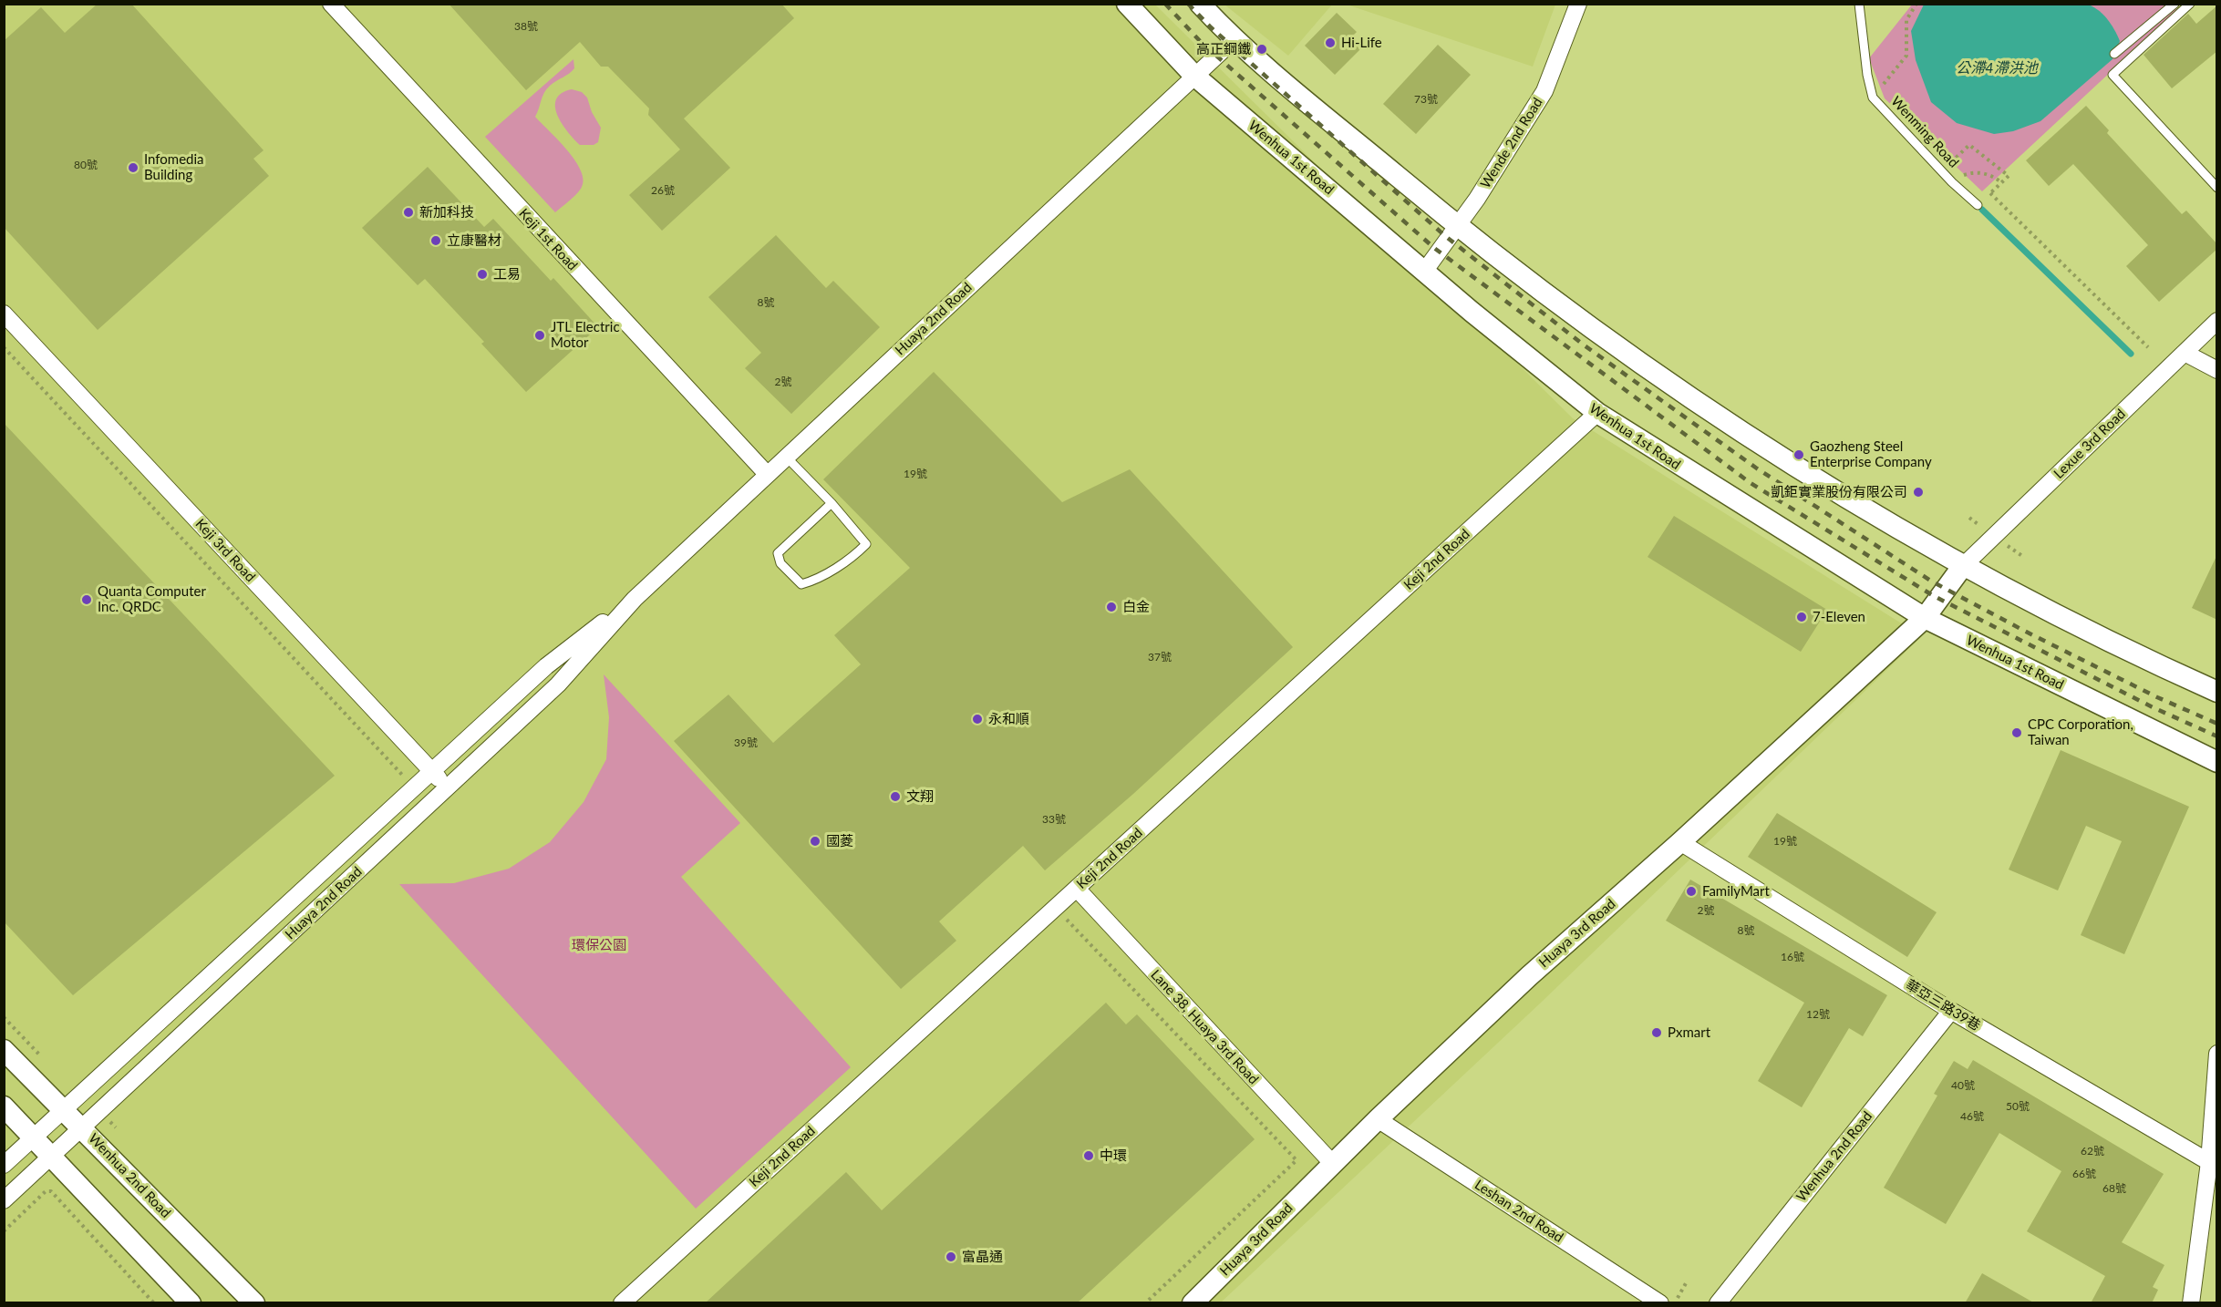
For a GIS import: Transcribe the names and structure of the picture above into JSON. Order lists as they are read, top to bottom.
{
  "streets": {
    "street": [
      "Wende 2nd Road",
      "Wenhua 1st Road",
      "Keji 1st Road",
      "Huaya 2nd Road",
      "Lexue 3rd Road",
      "Keji 3rd Road",
      "Keji 2nd Road",
      "Huaya 3rd Road",
      "華亞三路39巷",
      "Lane 38, Huaya 3rd Road",
      "Wenhua 2nd Road",
      "Leshan 2nd Road"
    ],
    "lane": ["Wenming Road"]
  },
  "crossings": [
    ["Wende 2nd Road", "Wenhua 1st Road"],
    ["Wenhua 1st Road", "Huaya 2nd Road"],
    ["Wenhua 1st Road", "Keji 2nd Road"],
    ["Wenhua 1st Road", "Huaya 3rd Road"],
    ["Keji 1st Road", "Huaya 2nd Road"],
    ["Huaya 2nd Road", "Keji 3rd Road"],
    ["Huaya 2nd Road", "Wenhua 2nd Road"],
    ["Lexue 3rd Road", "Huaya 3rd Road"],
    ["Keji 2nd Road", "Lane 38, Huaya 3rd Road"],
    ["Huaya 3rd Road", "華亞三路39巷"],
    ["Huaya 3rd Road", "Lane 38, Huaya 3rd Road"],
    ["Huaya 3rd Road", "Leshan 2nd Road"],
    ["華亞三路39巷", "Wenhua 2nd Road"]
  ],
  "water": ["公滯4滯洪池"],
  "parks": ["環保公園"],
  "places": [
    "Hi-Life",
    "高正鋼鐵",
    "Infomedia Building",
    "新加科技",
    "立康醫材",
    "工易",
    "JTL Electric Motor",
    "Gaozheng Steel Enterprise Company",
    "凱鉅實業股份有限公司",
    "Quanta Computer Inc. QRDC",
    "白金",
    "7-Eleven",
    "永和順",
    "CPC Corporation, Taiwan",
    "文翔",
    "國菱",
    "FamilyMart",
    "Pxmart",
    "中環",
    "富晶通"
  ],
  "house_numbers": [
    "38號",
    "73號",
    "80號",
    "26號",
    "8號",
    "2號",
    "19號",
    "37號",
    "39號",
    "33號",
    "19號",
    "2號",
    "8號",
    "16號",
    "12號",
    "40號",
    "50號",
    "46號",
    "62號",
    "66號",
    "68號"
  ]
}
